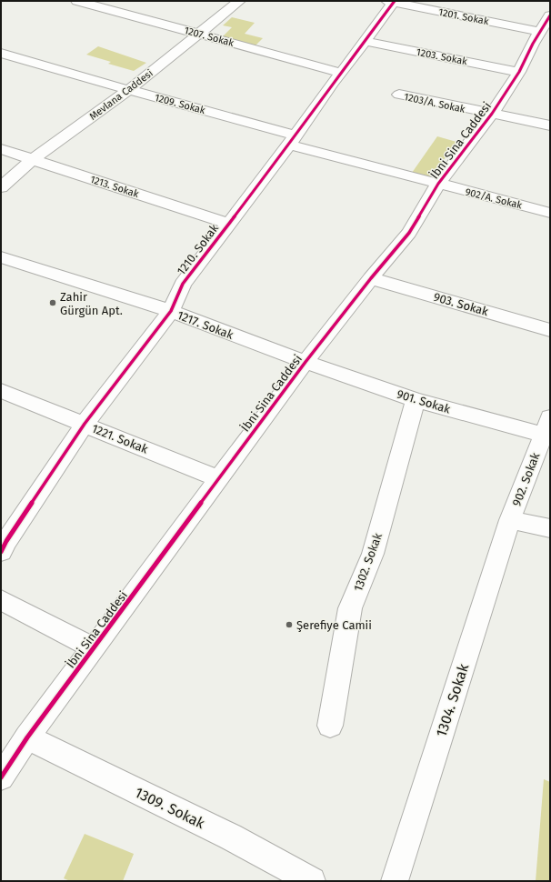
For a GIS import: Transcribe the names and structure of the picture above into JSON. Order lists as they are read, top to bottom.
{
  "streets": {
    "street": [
      "1201. Sokak",
      "1207. Sokak",
      "1203. Sokak",
      "Mevlana Caddesi",
      "1203/A. Sokak",
      "1209. Sokak",
      "İbni Sina Caddesi",
      "1213. Sokak",
      "902/A. Sokak",
      "1210. Sokak",
      "903. Sokak",
      "1217. Sokak",
      "901. Sokak",
      "1221. Sokak",
      "902. Sokak",
      "1302. Sokak",
      "1304. Sokak",
      "1309. Sokak"
    ]
  },
  "crossings": [
    ["1201. Sokak", "İbni Sina Caddesi"],
    ["1201. Sokak", "1210. Sokak"],
    ["1207. Sokak", "Mevlana Caddesi"],
    ["1207. Sokak", "1210. Sokak"],
    ["1203. Sokak", "İbni Sina Caddesi"],
    ["1203. Sokak", "1210. Sokak"],
    ["Mevlana Caddesi", "1209. Sokak"],
    ["Mevlana Caddesi", "1213. Sokak"],
    ["1203/A. Sokak", "İbni Sina Caddesi"],
    ["1209. Sokak", "İbni Sina Caddesi"],
    ["1209. Sokak", "902/A. Sokak"],
    ["1209. Sokak", "1210. Sokak"],
    ["İbni Sina Caddesi", "902/A. Sokak"],
    ["İbni Sina Caddesi", "903. Sokak"],
    ["İbni Sina Caddesi", "1217. Sokak"],
    ["İbni Sina Caddesi", "901. Sokak"],
    ["İbni Sina Caddesi", "1221. Sokak"],
    ["İbni Sina Caddesi", "1309. Sokak"],
    ["1213. Sokak", "1210. Sokak"],
    ["1210. Sokak", "1217. Sokak"],
    ["1210. Sokak", "1221. Sokak"],
    ["1217. Sokak", "901. Sokak"],
    ["901. Sokak", "902. Sokak"],
    ["901. Sokak", "1302. Sokak"],
    ["902. Sokak", "1304. Sokak"]
  ],
  "places": ["Zahir Gürgün Apt.", "Şerefiye Camii"]
}
